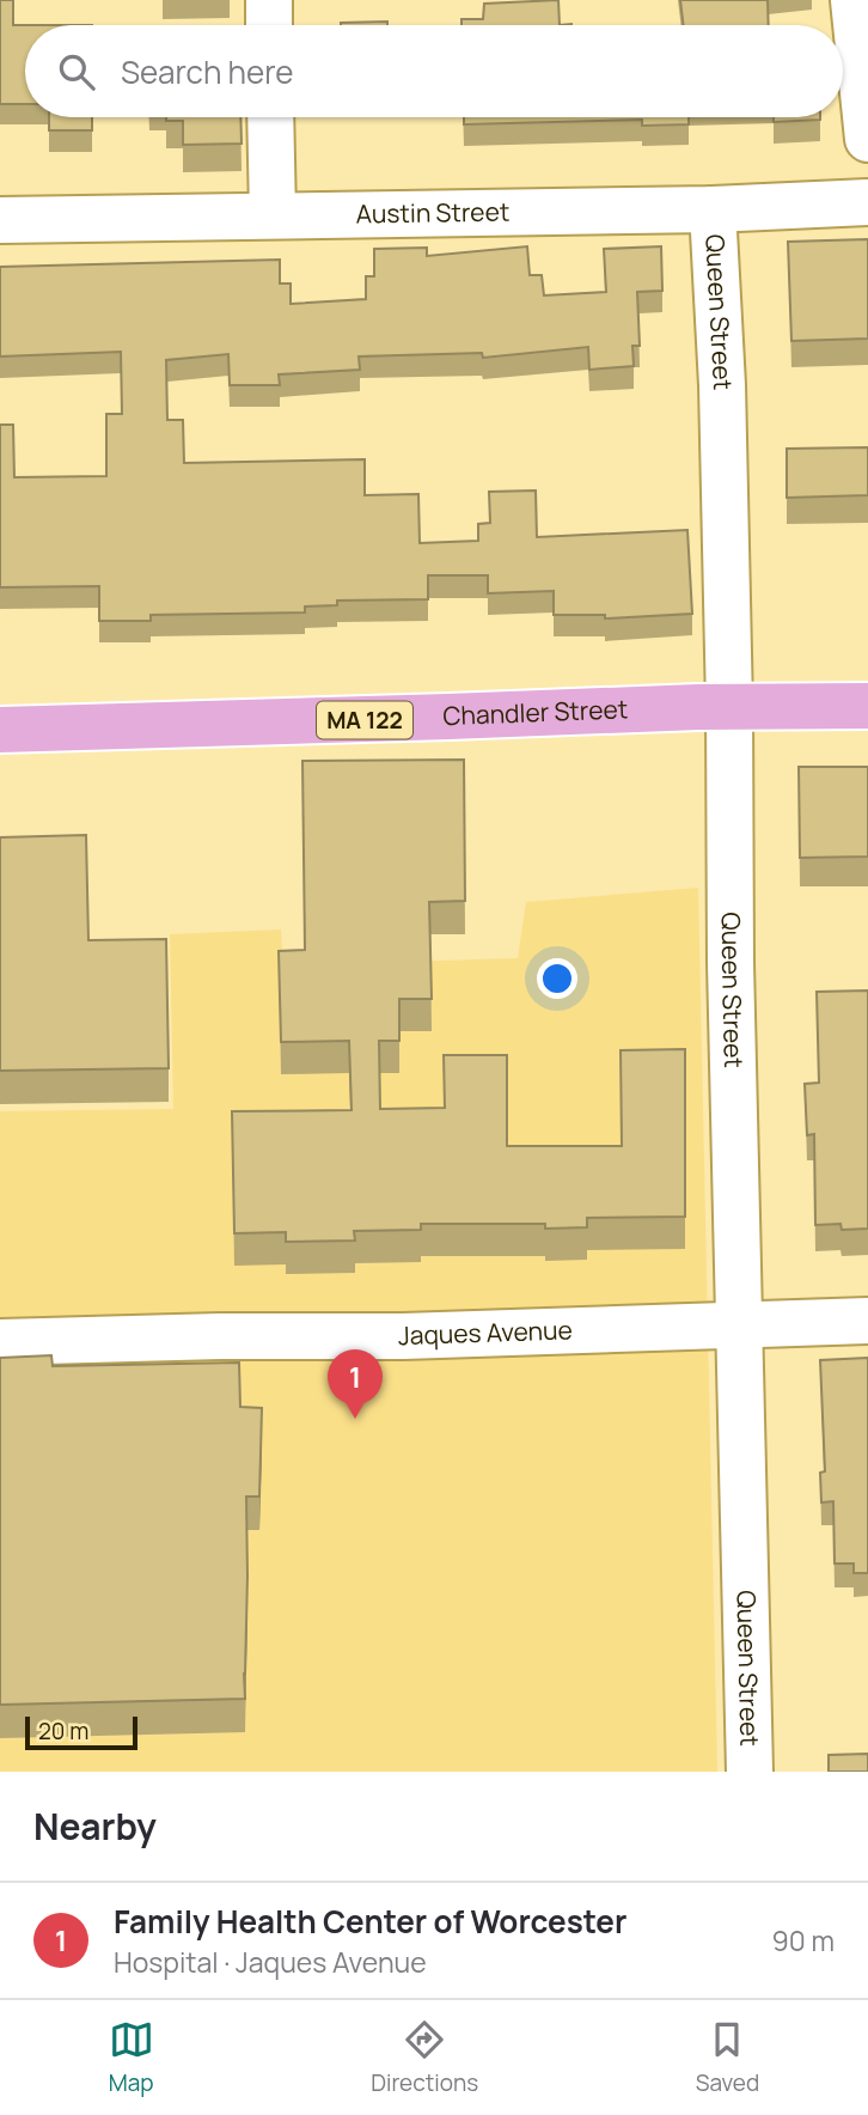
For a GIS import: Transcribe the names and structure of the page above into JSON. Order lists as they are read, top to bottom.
{
  "streets": {
    "main road": ["Chandler Street", "MA 122"],
    "street": ["Austin Street", "Queen Street", "Jaques Avenue"]
  },
  "crossings": [
    ["Austin Street", "Queen Street"],
    ["Queen Street", "Chandler Street"],
    ["Queen Street", "Jaques Avenue"]
  ],
  "scale_bar": "20 m",
  "page": {
    "search": "Search here",
    "pins": "1",
    "scale": "20 m",
    "heading": "Nearby",
    "list": [
      {
        "mark": "1",
        "name": "Family Health Center of Worcester",
        "note": "Hospital · Jaques Avenue",
        "value": "90 m"
      }
    ],
    "nav": ["Map", "Directions", "Saved"]
  }
}
